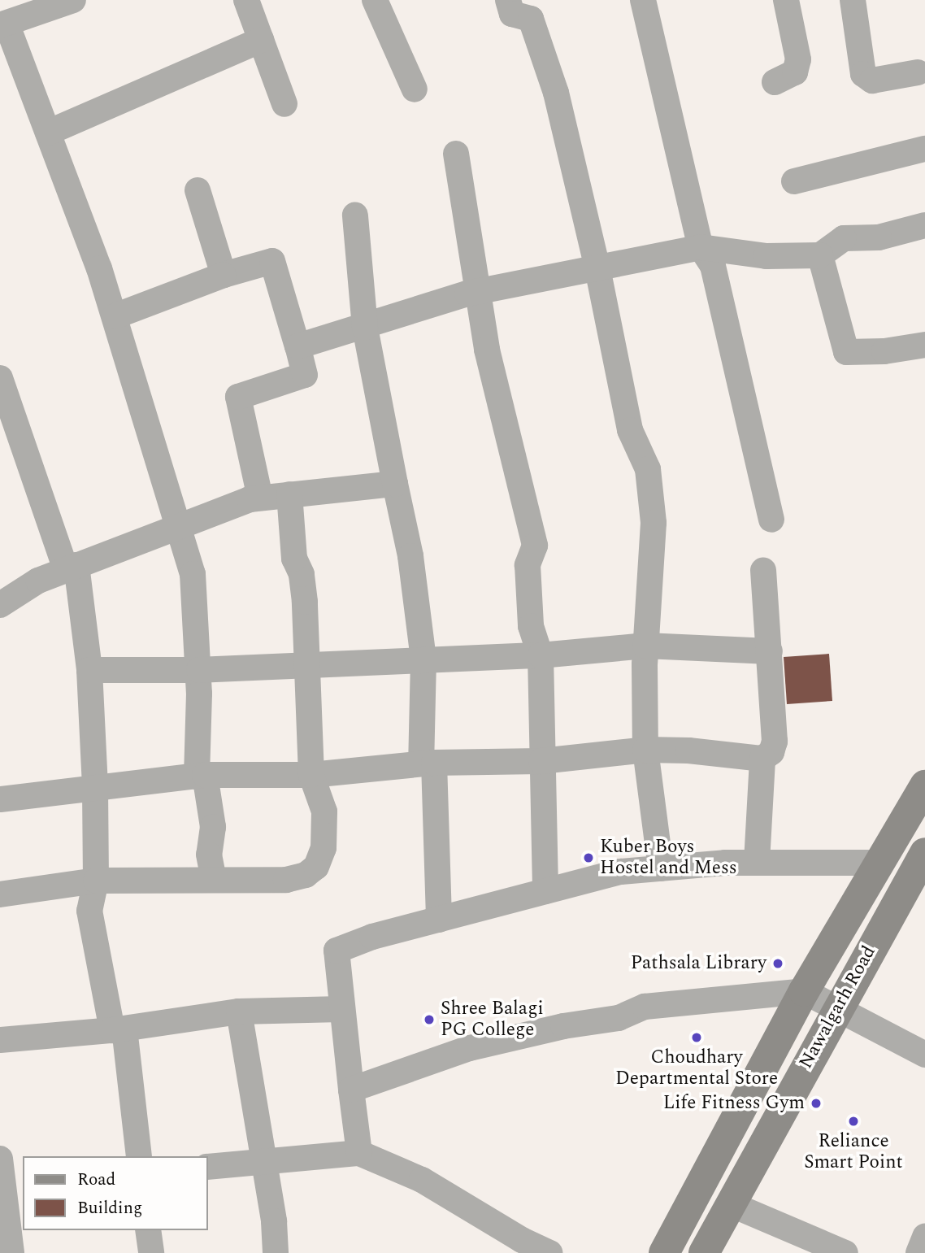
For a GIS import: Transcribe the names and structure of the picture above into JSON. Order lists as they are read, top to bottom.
{
  "streets": {
    "street": ["Nawalgarh Road"]
  },
  "places": [
    "Kuber Boys Hostel and Mess",
    "Pathsala Library",
    "Shree Balagi PG College",
    "Choudhary Departmental Store",
    "Life Fitness Gym",
    "Reliance Smart Point"
  ],
  "legend": ["Road", "Building"]
}
